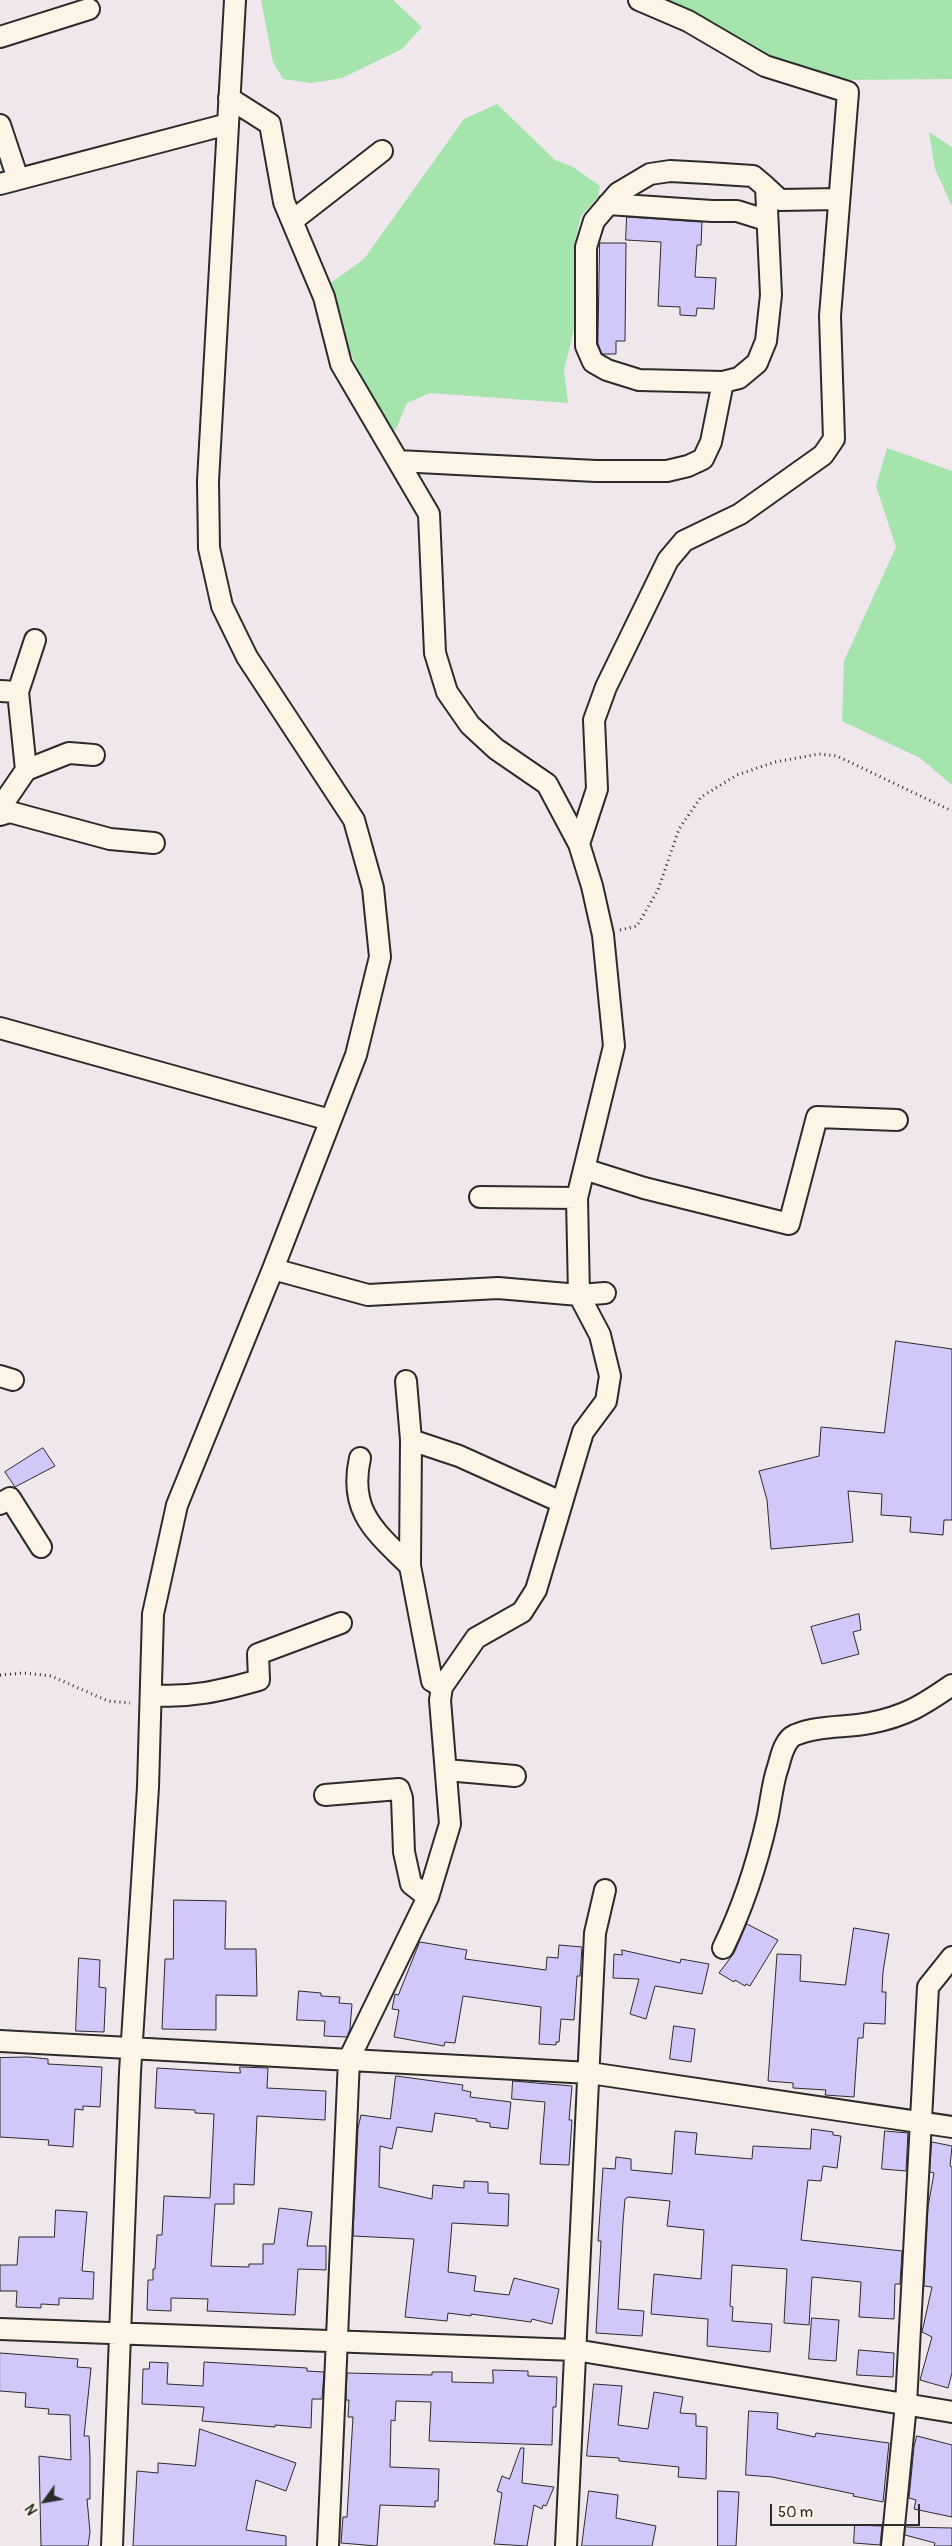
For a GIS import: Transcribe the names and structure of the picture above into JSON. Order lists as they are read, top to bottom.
{
  "scale_bar": "50 m",
  "north": "bottom left"
}
